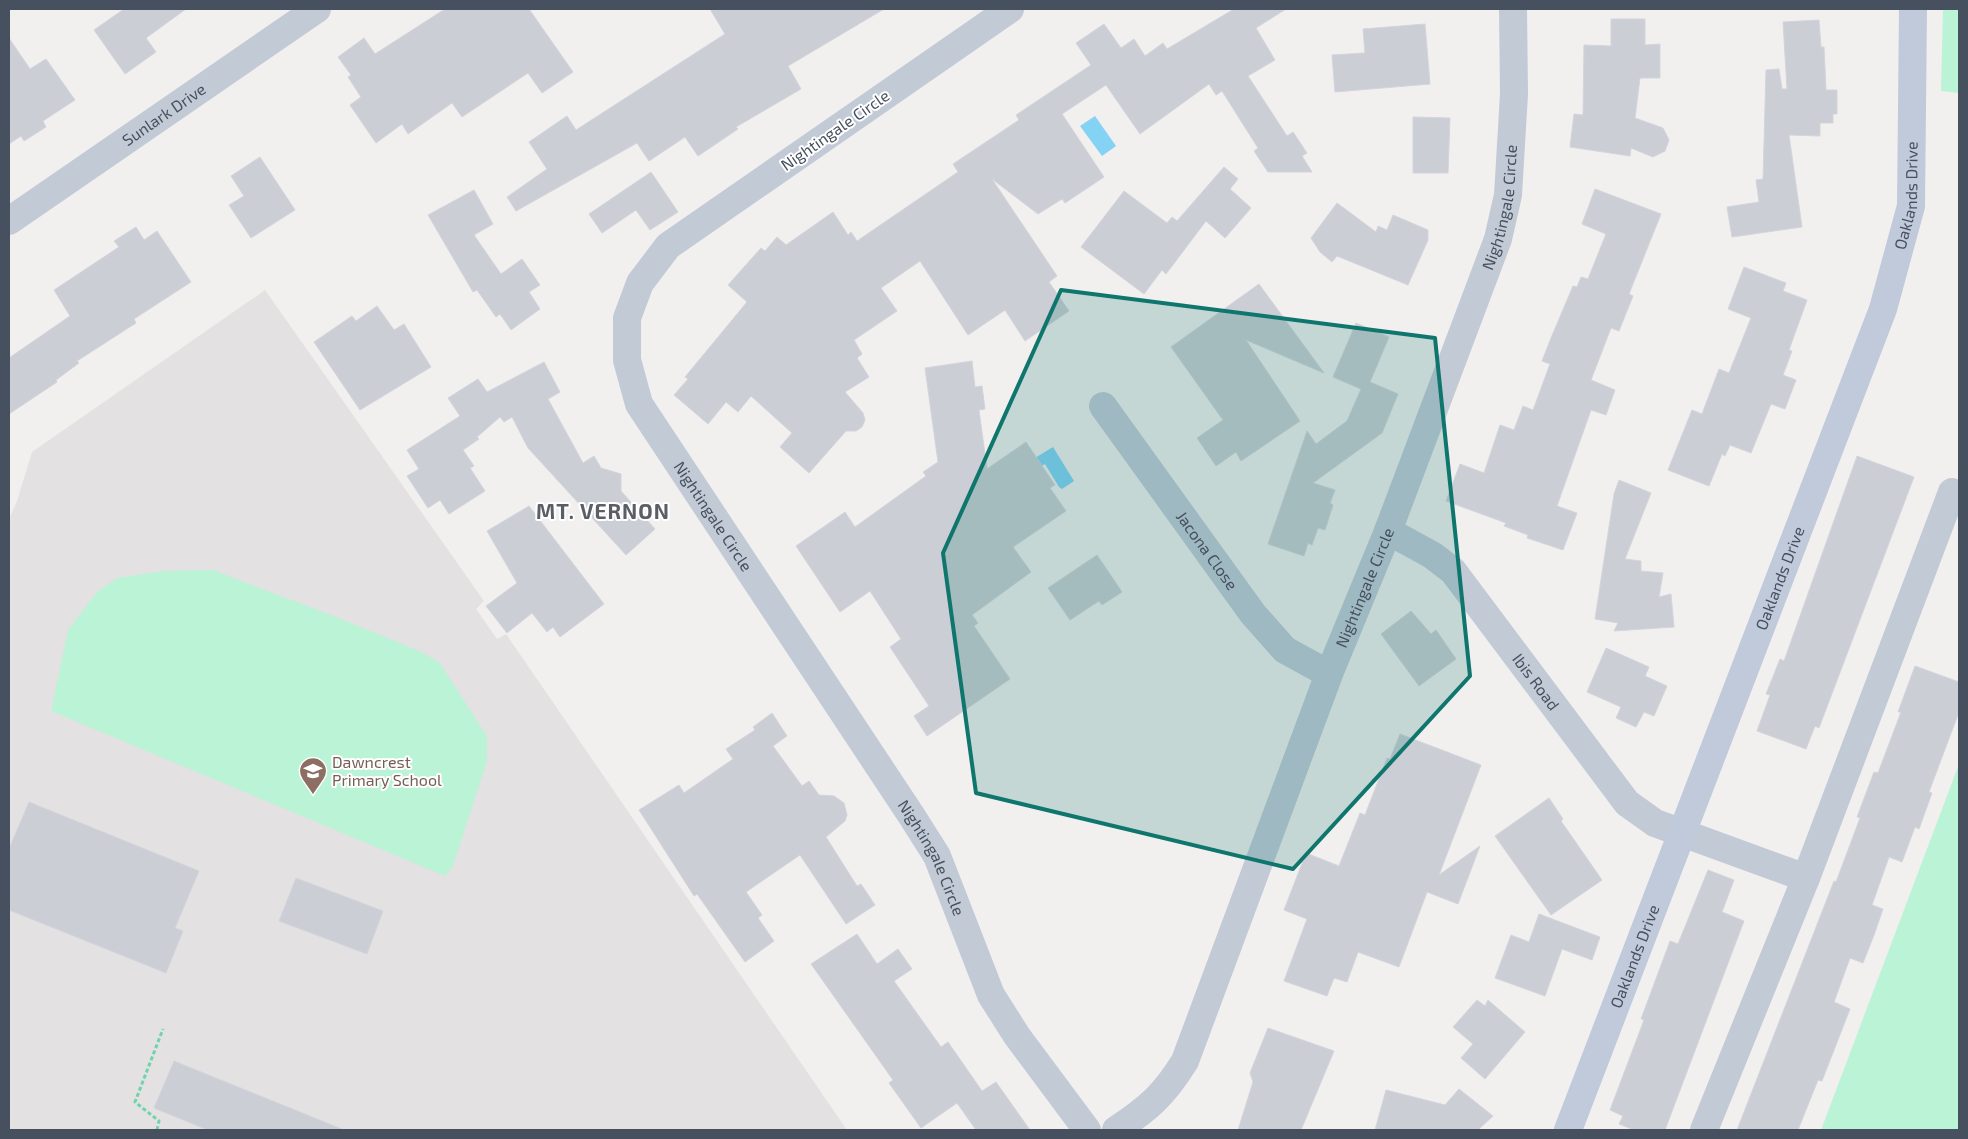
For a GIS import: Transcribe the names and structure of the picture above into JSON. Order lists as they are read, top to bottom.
{
  "streets": {
    "street": [
      "Sunlark Drive",
      "Nightingale Circle",
      "Oaklands Drive",
      "Jacona Close",
      "Ibis Road"
    ]
  },
  "crossings": [
    ["Nightingale Circle", "Jacona Close"],
    ["Nightingale Circle", "Ibis Road"],
    ["Oaklands Drive", "Ibis Road"]
  ],
  "districts": ["MT. VERNON"],
  "places": {
    "school or university": ["Dawncrest Primary School"]
  }
}
